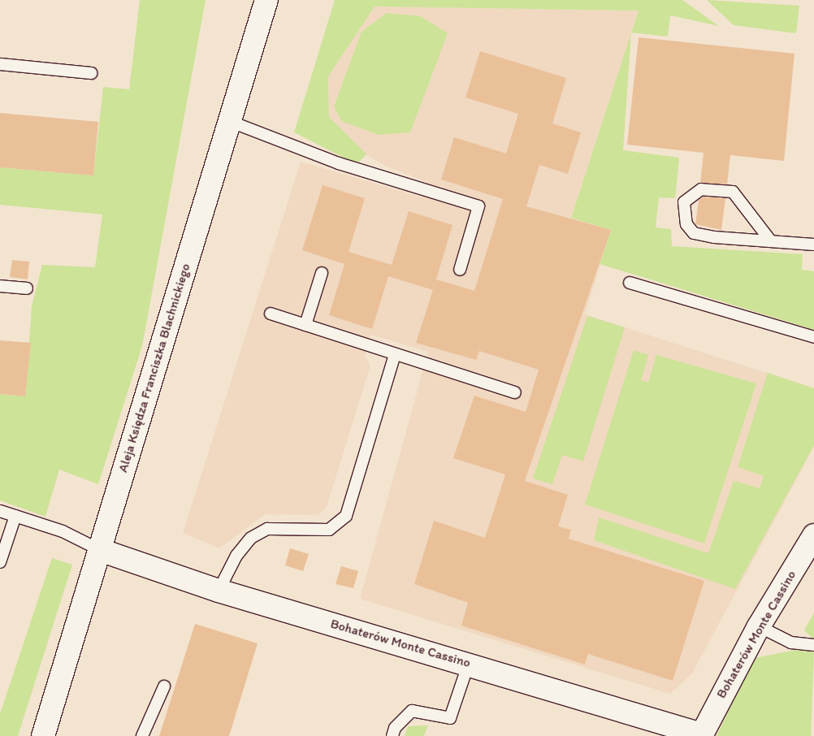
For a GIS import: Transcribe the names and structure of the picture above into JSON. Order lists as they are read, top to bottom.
{
  "streets": {
    "street": ["Aleja Księdza Franciszka Blachnickiego", "Bohaterów Monte Cassino"]
  },
  "crossings": [
    ["Aleja Księdza Franciszka Blachnickiego", "Bohaterów Monte Cassino"]
  ]
}
